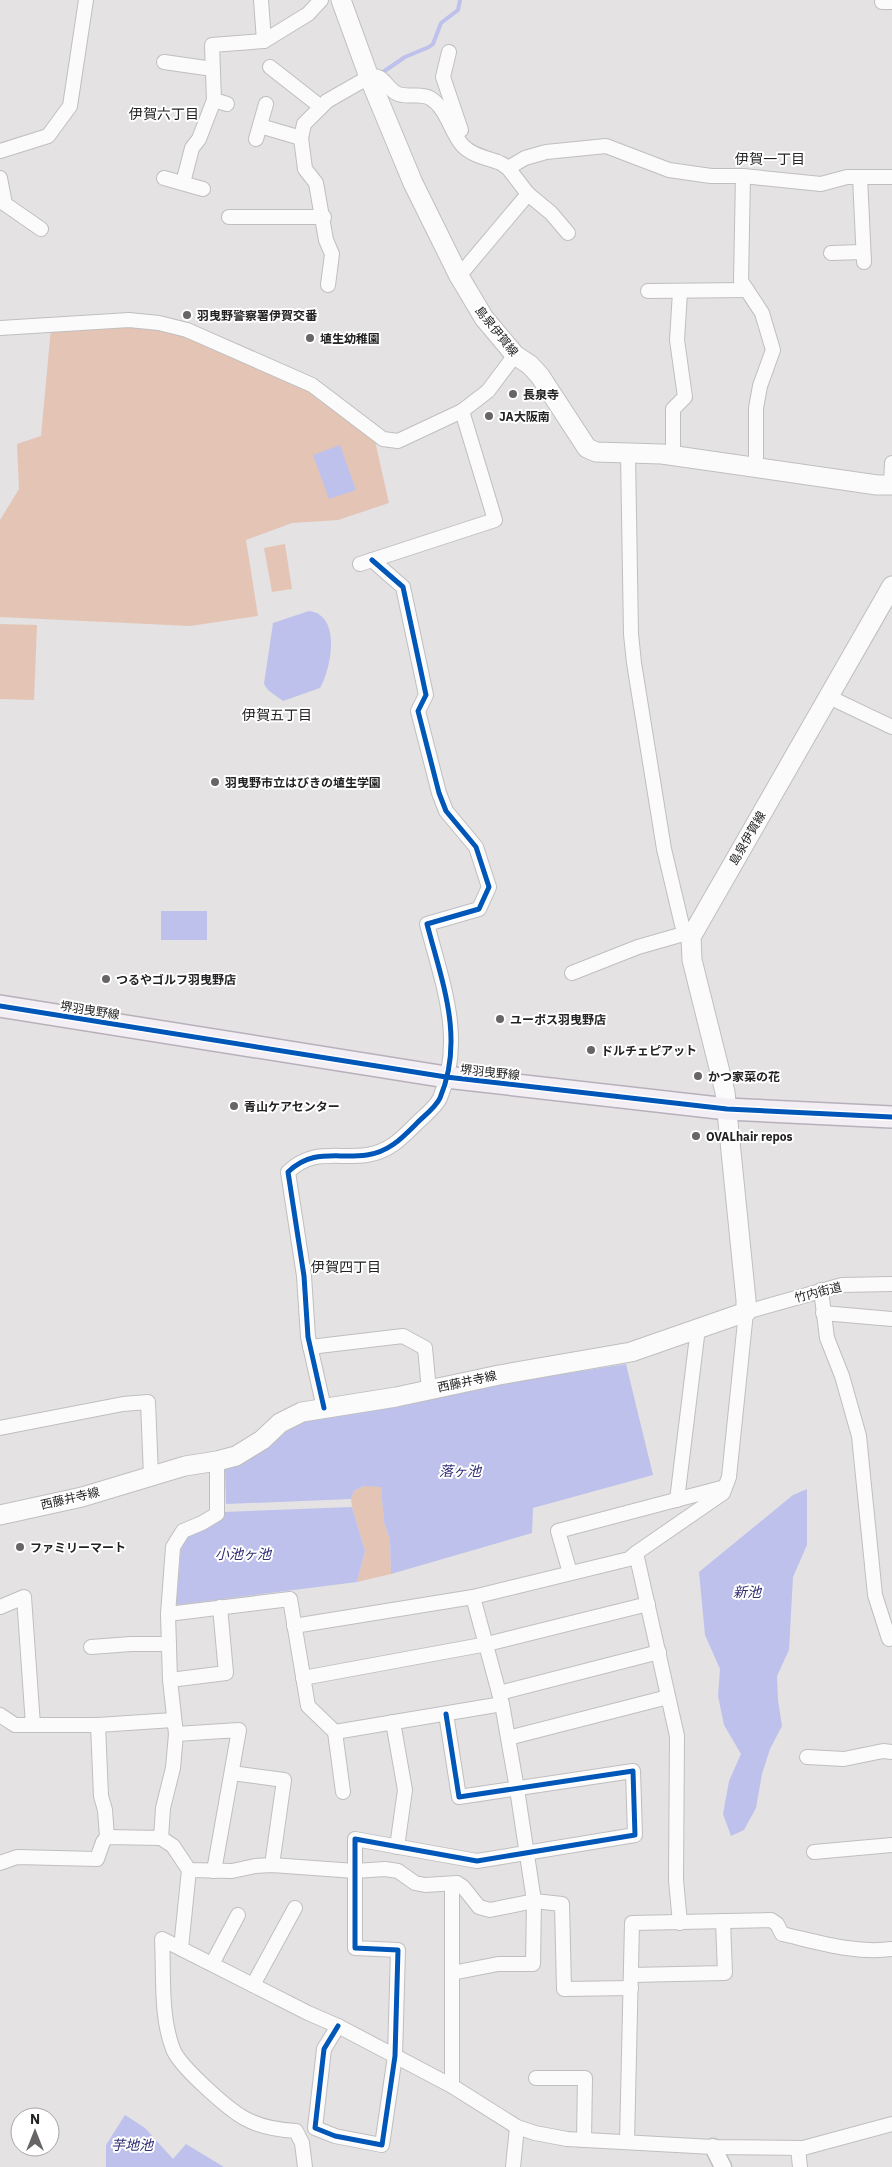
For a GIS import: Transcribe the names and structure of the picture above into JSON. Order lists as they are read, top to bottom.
{
  "streets": {
    "main road": ["島泉伊賀線", "堺羽曳野線", "西藤井寺線"],
    "street": ["竹内街道"]
  },
  "crossings": [
    ["竹内街道", "西藤井寺線"]
  ],
  "districts": [
    "伊賀六丁目",
    "伊賀一丁目",
    "伊賀五丁目",
    "伊賀四丁目"
  ],
  "water": [
    "落ヶ池",
    "小池ヶ池",
    "新池",
    "芋地池"
  ],
  "places": [
    "羽曳野警察署伊賀交番",
    "埴生幼稚園",
    "長泉寺",
    "JA大阪南",
    "羽曳野市立はびきの埴生学園",
    "つるやゴルフ羽曳野店",
    "ユーポス羽曳野店",
    "ドルチェピアット",
    "かつ家菜の花",
    "青山ケアセンター",
    "OVALhair repos",
    "ファミリーマート"
  ],
  "north": "top"
}
